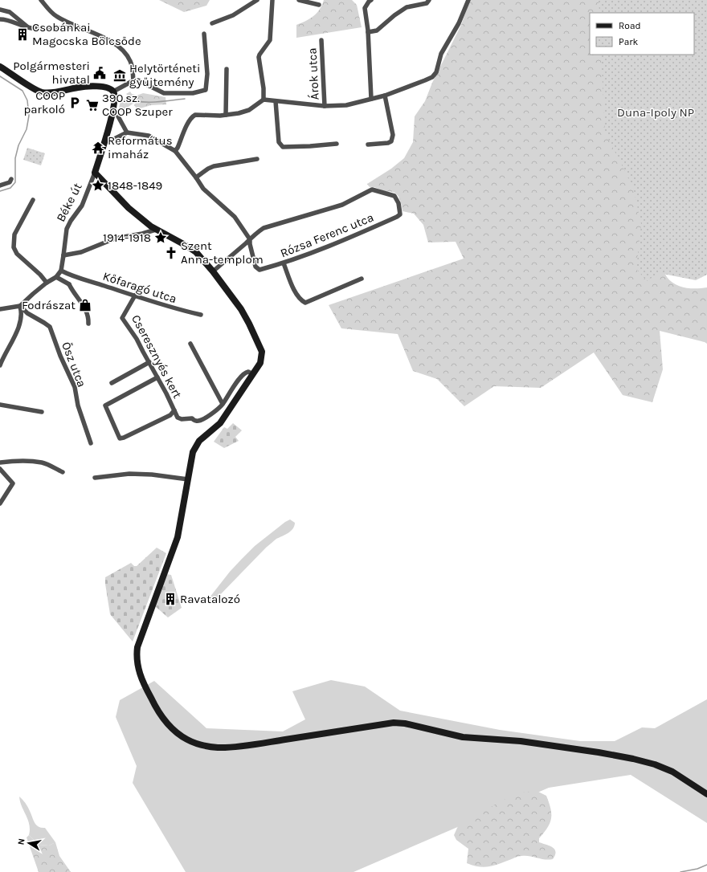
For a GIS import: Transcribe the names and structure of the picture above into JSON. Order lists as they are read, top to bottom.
{
  "streets": {
    "main road": ["Béke út"],
    "street": [
      "Árok utca",
      "Rózsa Ferenc utca",
      "Kőfaragó utca",
      "Cseresznyés kert",
      "Ősz utca"
    ]
  },
  "crossings": [
    ["Béke út", "Kőfaragó utca"],
    ["Béke út", "Ősz utca"],
    ["Kőfaragó utca", "Cseresznyés kert"]
  ],
  "parks": ["Duna-Ipoly NP"],
  "places": {
    "building": ["Csobánkai Magocska Bölcsőde", "Ravatalozó"],
    "public building": ["Polgármesteri hivatal"],
    "museum": ["Helytörténeti gyűjtemény"],
    "parking": ["COOP parkoló"],
    "supermarket": ["390.sz. COOP Szuper"],
    "temple": ["Református imaház"],
    "place": ["1848-1849", "1914-1918"],
    "church": ["Szent Anna-templom"],
    "shop": ["Fodrászat"]
  },
  "legend": ["Road", "Park"],
  "north": "left"
}
